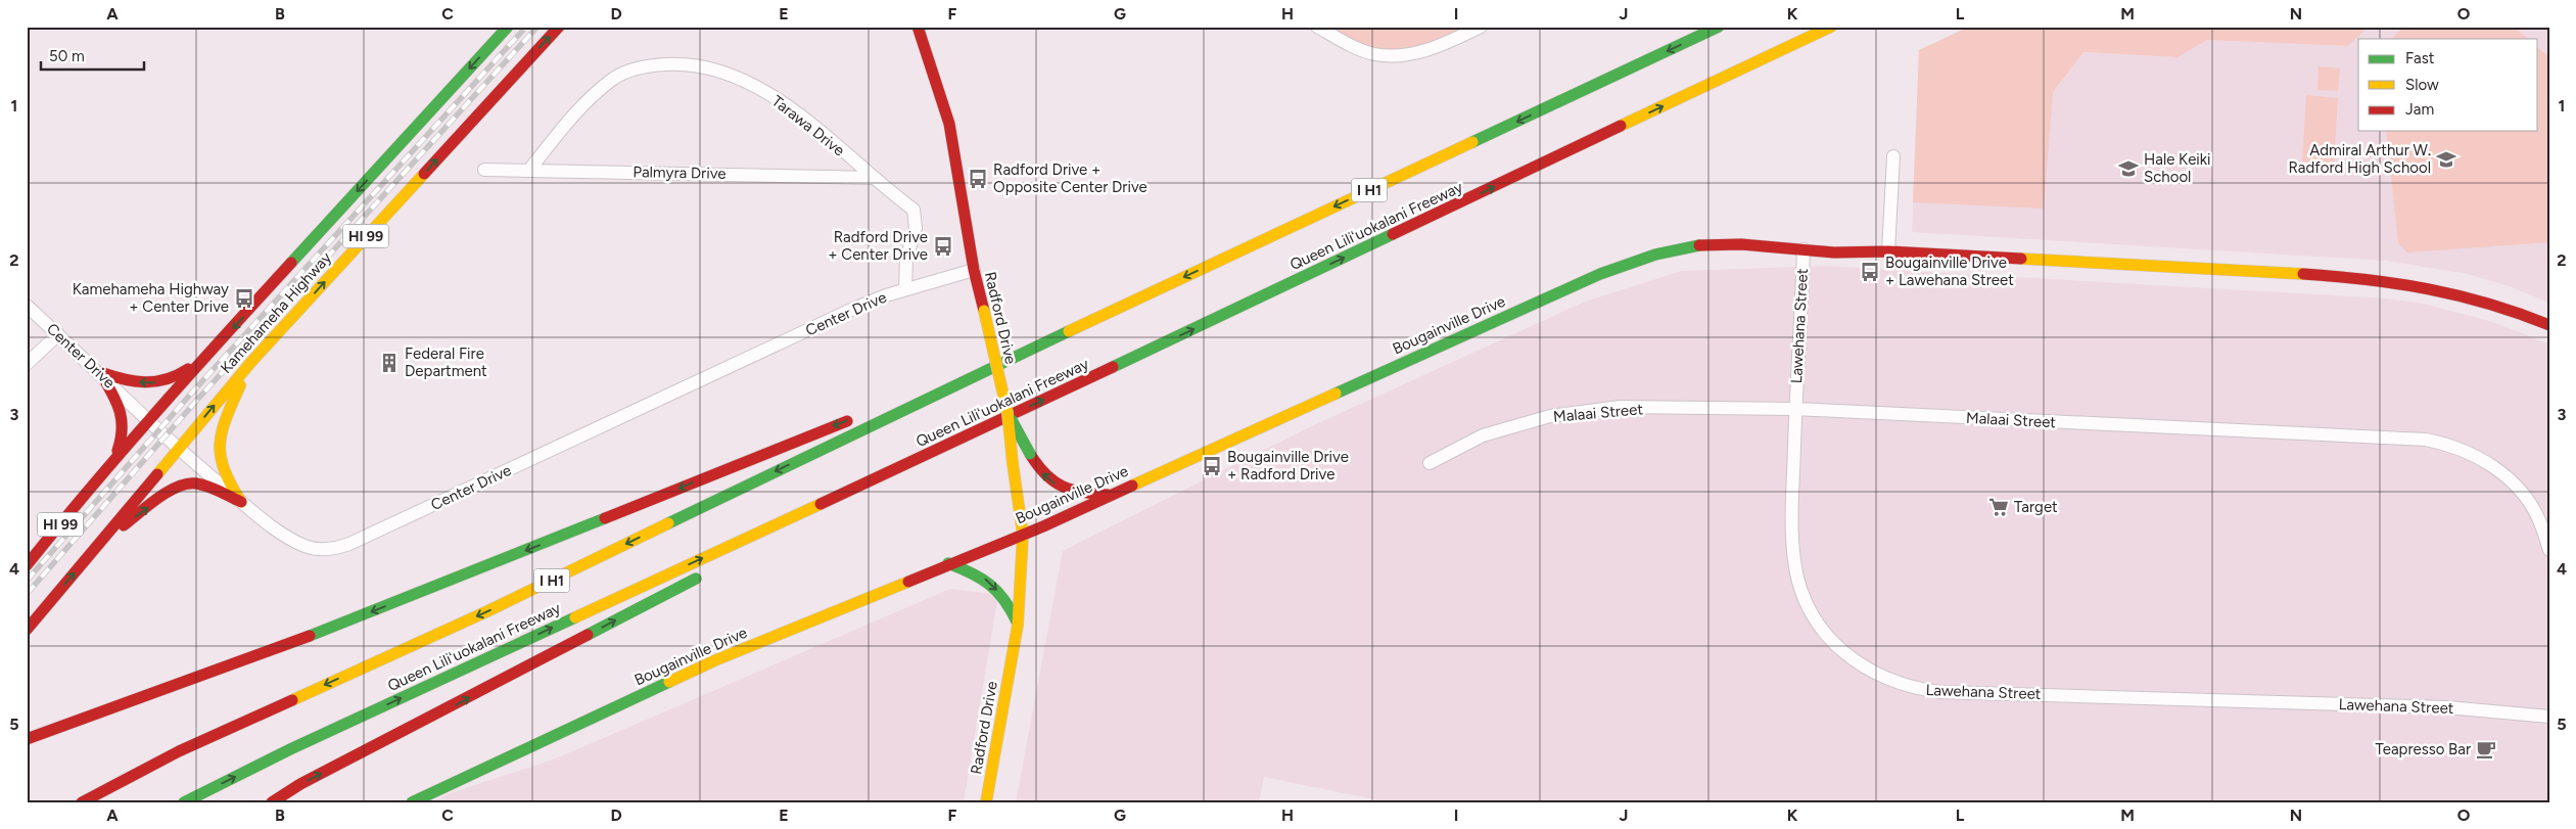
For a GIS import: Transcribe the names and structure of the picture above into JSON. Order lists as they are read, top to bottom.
{
  "streets": {
    "main road": [
      "I H1",
      "Queen Liliʻuokalani Freeway",
      "HI 99",
      "Kamehameha Highway",
      "Radford Drive",
      "Bougainville Drive"
    ],
    "street": [
      "Tarawa Drive",
      "Palmyra Drive",
      "Center Drive",
      "Lawehana Street",
      "Malaai Street"
    ]
  },
  "crossings": [
    ["Tarawa Drive", "Palmyra Drive"],
    ["Tarawa Drive", "Center Drive"],
    ["Kamehameha Highway", "Center Drive"],
    ["Center Drive", "Radford Drive"],
    ["Radford Drive", "Bougainville Drive"],
    ["Bougainville Drive", "Lawehana Street"],
    ["Lawehana Street", "Malaai Street"]
  ],
  "places": {
    "school or university": ["Admiral Arthur W. Radford High School", "Hale Keiki School"],
    "bus stop": [
      "Radford Drive + Opposite Center Drive",
      "Radford Drive + Center Drive",
      "Bougainville Drive + Lawehana Street",
      "Kamehameha Highway + Center Drive",
      "Bougainville Drive + Radford Drive"
    ],
    "building": ["Federal Fire Department"],
    "supermarket": ["Target"],
    "cafe": ["Teapresso Bar"]
  },
  "legend": ["Fast", "Slow", "Jam"],
  "scale_bar": "50 m",
  "grid": {
    "columns": [
      "A",
      "B",
      "C",
      "D",
      "E",
      "F",
      "G",
      "H",
      "I",
      "J",
      "K",
      "L",
      "M",
      "N",
      "O"
    ],
    "rows": [
      "1",
      "2",
      "3",
      "4",
      "5"
    ]
  }
}
